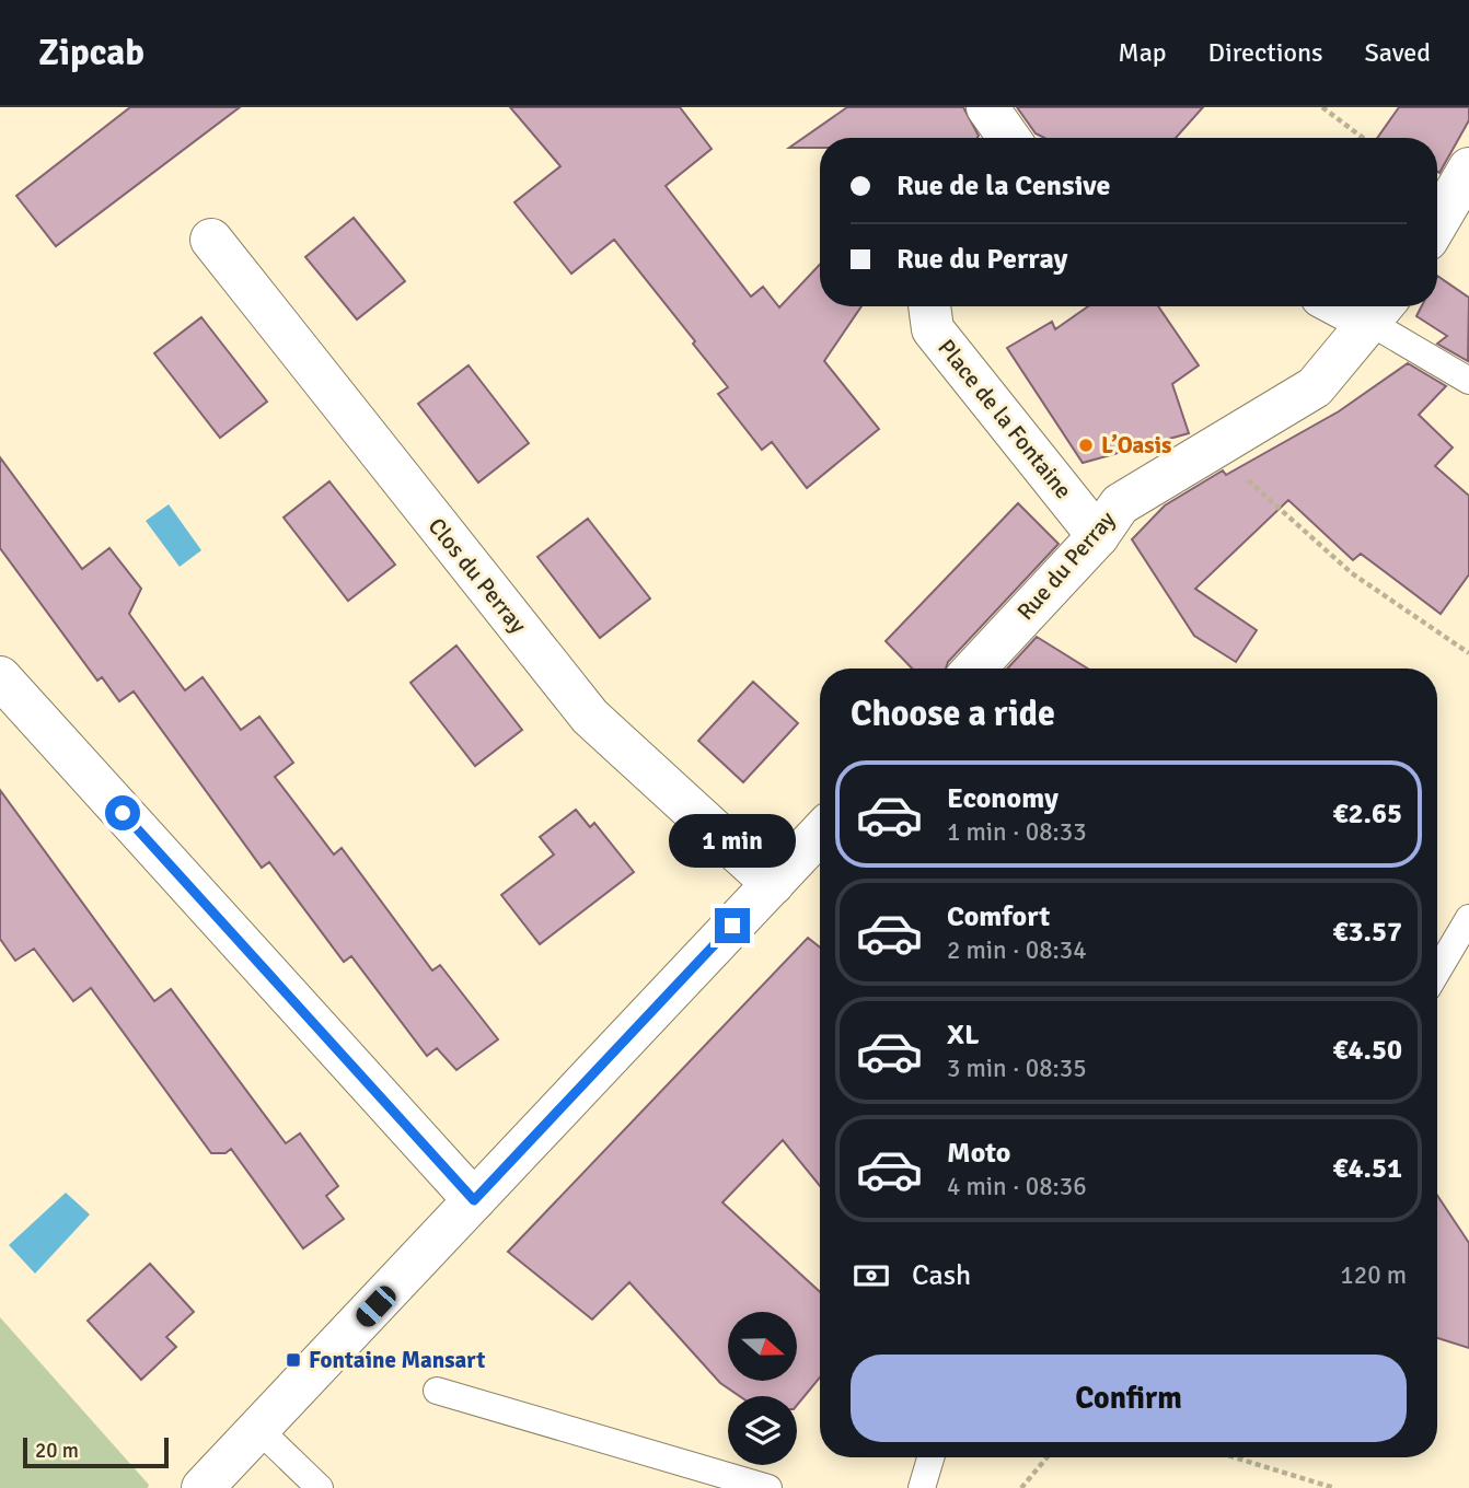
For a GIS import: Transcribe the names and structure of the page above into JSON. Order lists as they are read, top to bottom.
{
  "streets": {
    "street": ["Place de la Fontaine", "Rue du Perray", "Clos du Perray"]
  },
  "crossings": [
    ["Place de la Fontaine", "Rue du Perray"]
  ],
  "places": {
    "other": ["L’Oasis"],
    "transit": ["Fontaine Mansart"]
  },
  "scale_bar": "20 m",
  "north": "right",
  "page": {
    "header": "Zipcab",
    "nav": ["Map", "Directions", "Saved"],
    "banner": ["Rue de la Censive", "Rue du Perray"],
    "heading": "Choose a ride",
    "list": [
      {
        "name": "Economy",
        "note": "1 min · 08:33",
        "value": "€2.65"
      },
      {
        "name": "Comfort",
        "note": "2 min · 08:34",
        "value": "€3.57"
      },
      {
        "name": "XL",
        "note": "3 min · 08:35",
        "value": "€4.50"
      },
      {
        "name": "Moto",
        "note": "4 min · 08:36",
        "value": "€4.51"
      }
    ],
    "bubble": "1 min",
    "pay": ["Cash", "120 m"],
    "buttons": "Confirm",
    "scale": "20 m"
  }
}
